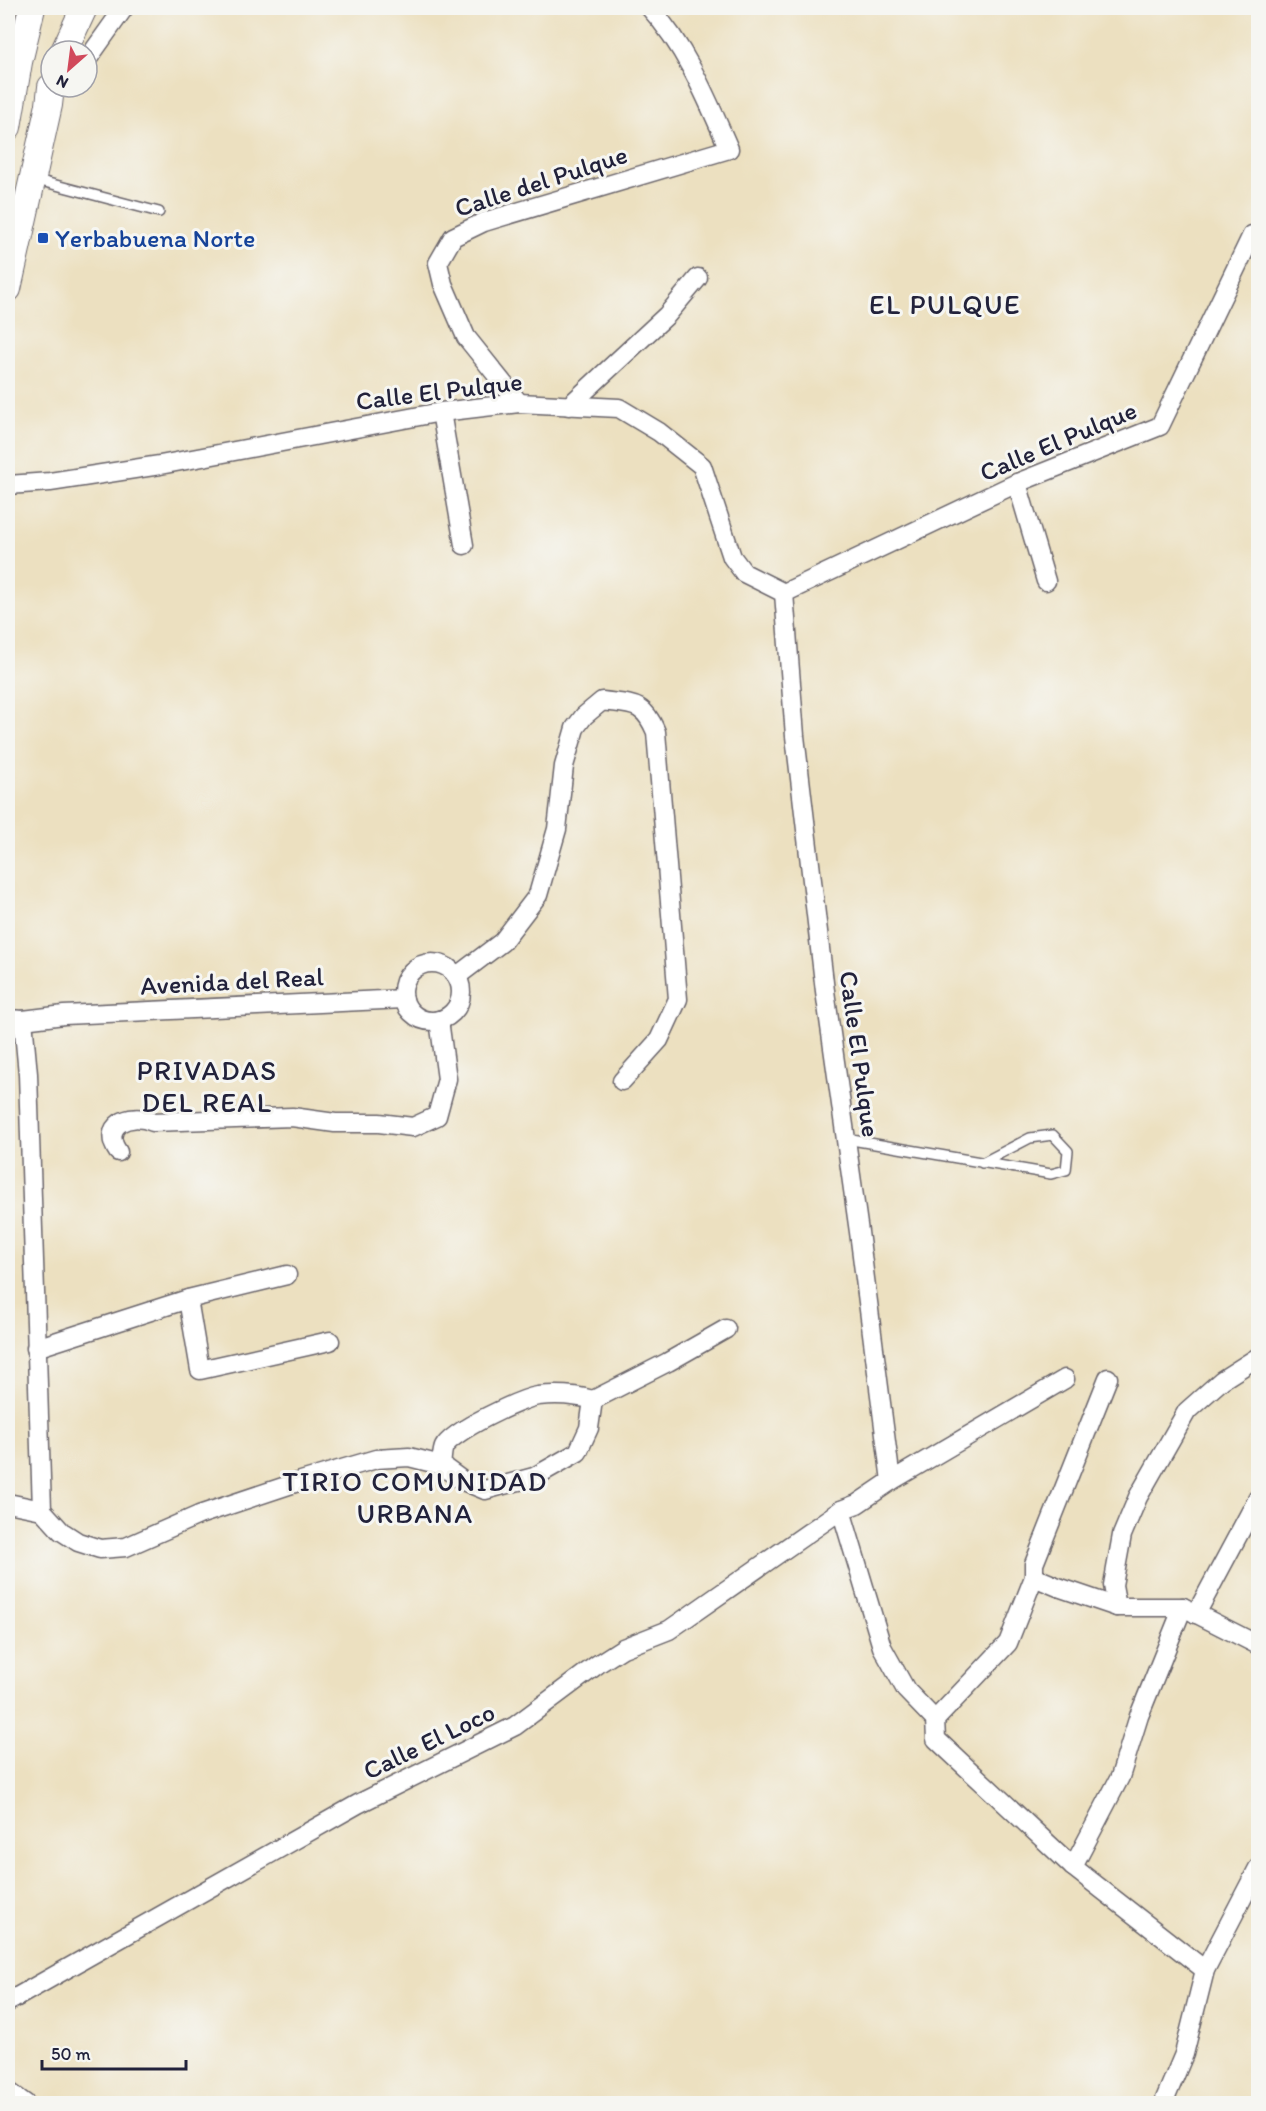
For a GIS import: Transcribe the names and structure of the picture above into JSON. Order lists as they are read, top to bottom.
{
  "streets": {
    "street": [
      "Calle del Pulque",
      "Calle El Pulque",
      "Avenida del Real",
      "Calle El Loco"
    ]
  },
  "crossings": [
    ["Calle del Pulque", "Calle El Pulque"]
  ],
  "districts": ["EL PULQUE", "PRIVADAS DEL REAL", "TIRIO COMUNIDAD URBANA"],
  "places": {
    "transit": ["Yerbabuena Norte"]
  },
  "scale_bar": "50 m",
  "north": "bottom left"
}
